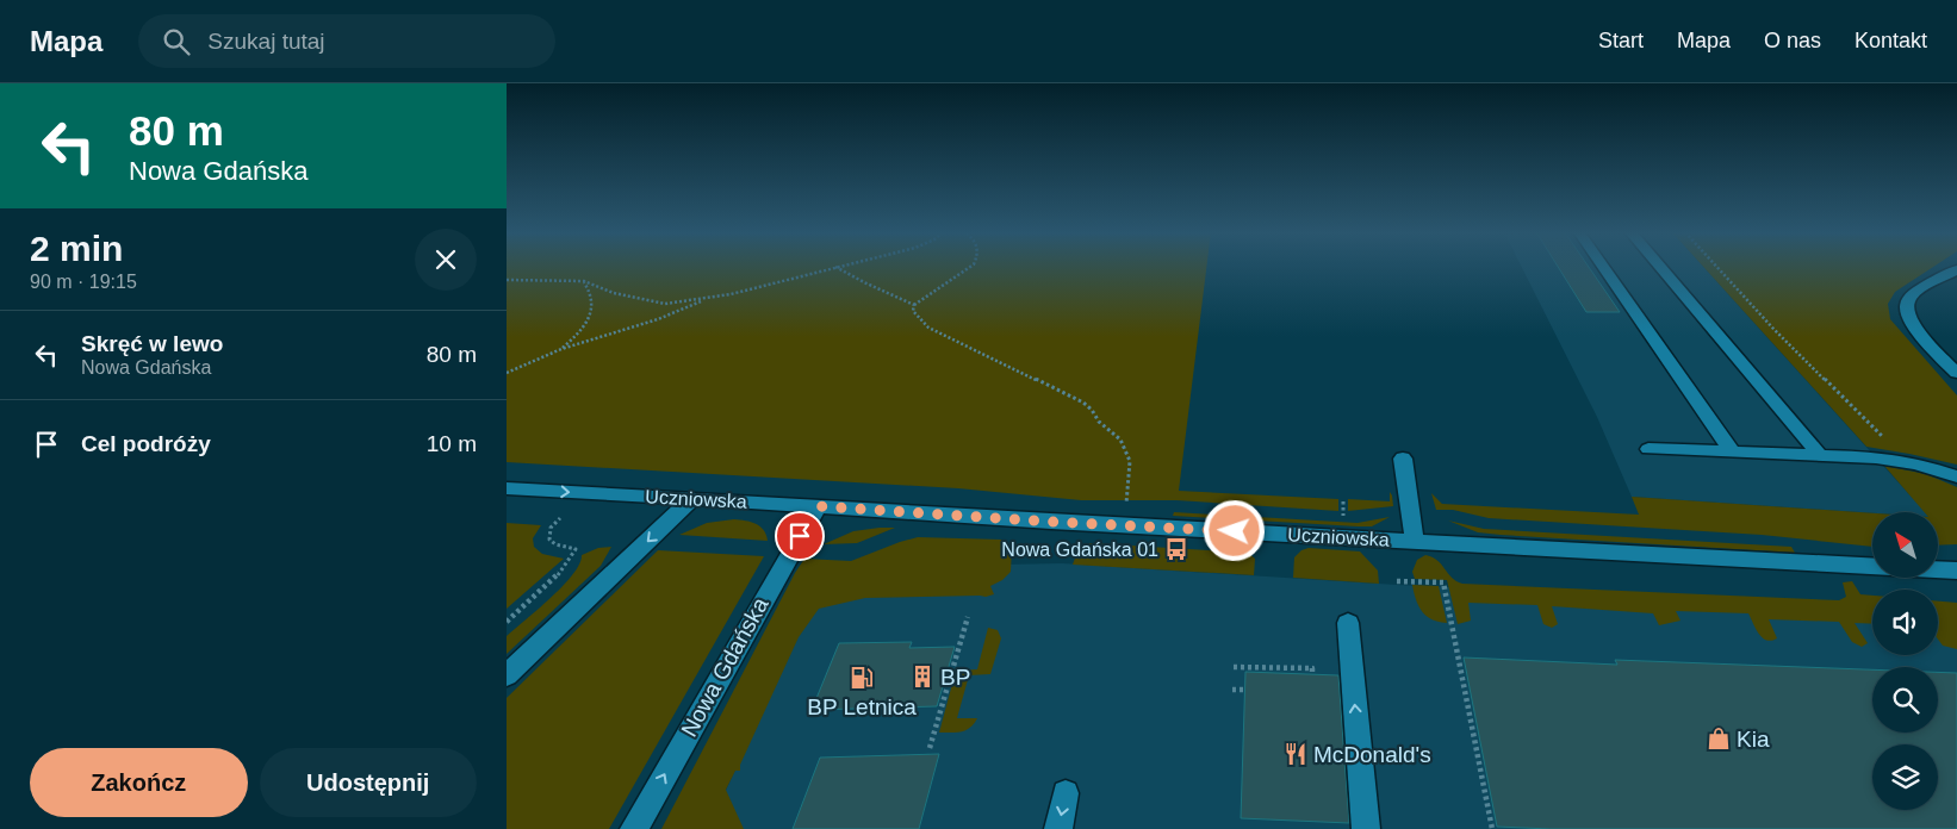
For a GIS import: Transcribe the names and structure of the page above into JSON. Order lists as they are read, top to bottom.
{
  "streets": {
    "street": ["Uczniowska", "Nowa Gdańska"]
  },
  "crossings": [
    ["Uczniowska", "Nowa Gdańska"]
  ],
  "places": {
    "bus stop": ["Nowa Gdańska 01"],
    "building": ["BP"],
    "fuel station": ["BP Letnica"],
    "shop": ["Kia"],
    "restaurant": ["McDonald's"]
  },
  "north": "top left",
  "page": {
    "header": "Mapa",
    "search": "Szukaj tutaj",
    "nav": [
      "Start",
      "Mapa",
      "O nas",
      "Kontakt"
    ],
    "turn": ["80 m", "Nowa Gdańska"],
    "heading": ["2 min", "90 m · 19:15"],
    "list": [
      {
        "name": "Skręć w lewo",
        "note": "Nowa Gdańska",
        "value": "80 m"
      },
      {
        "name": "Cel podróży",
        "value": "10 m"
      }
    ],
    "buttons": ["Zakończ", "Udostępnij"]
  }
}
